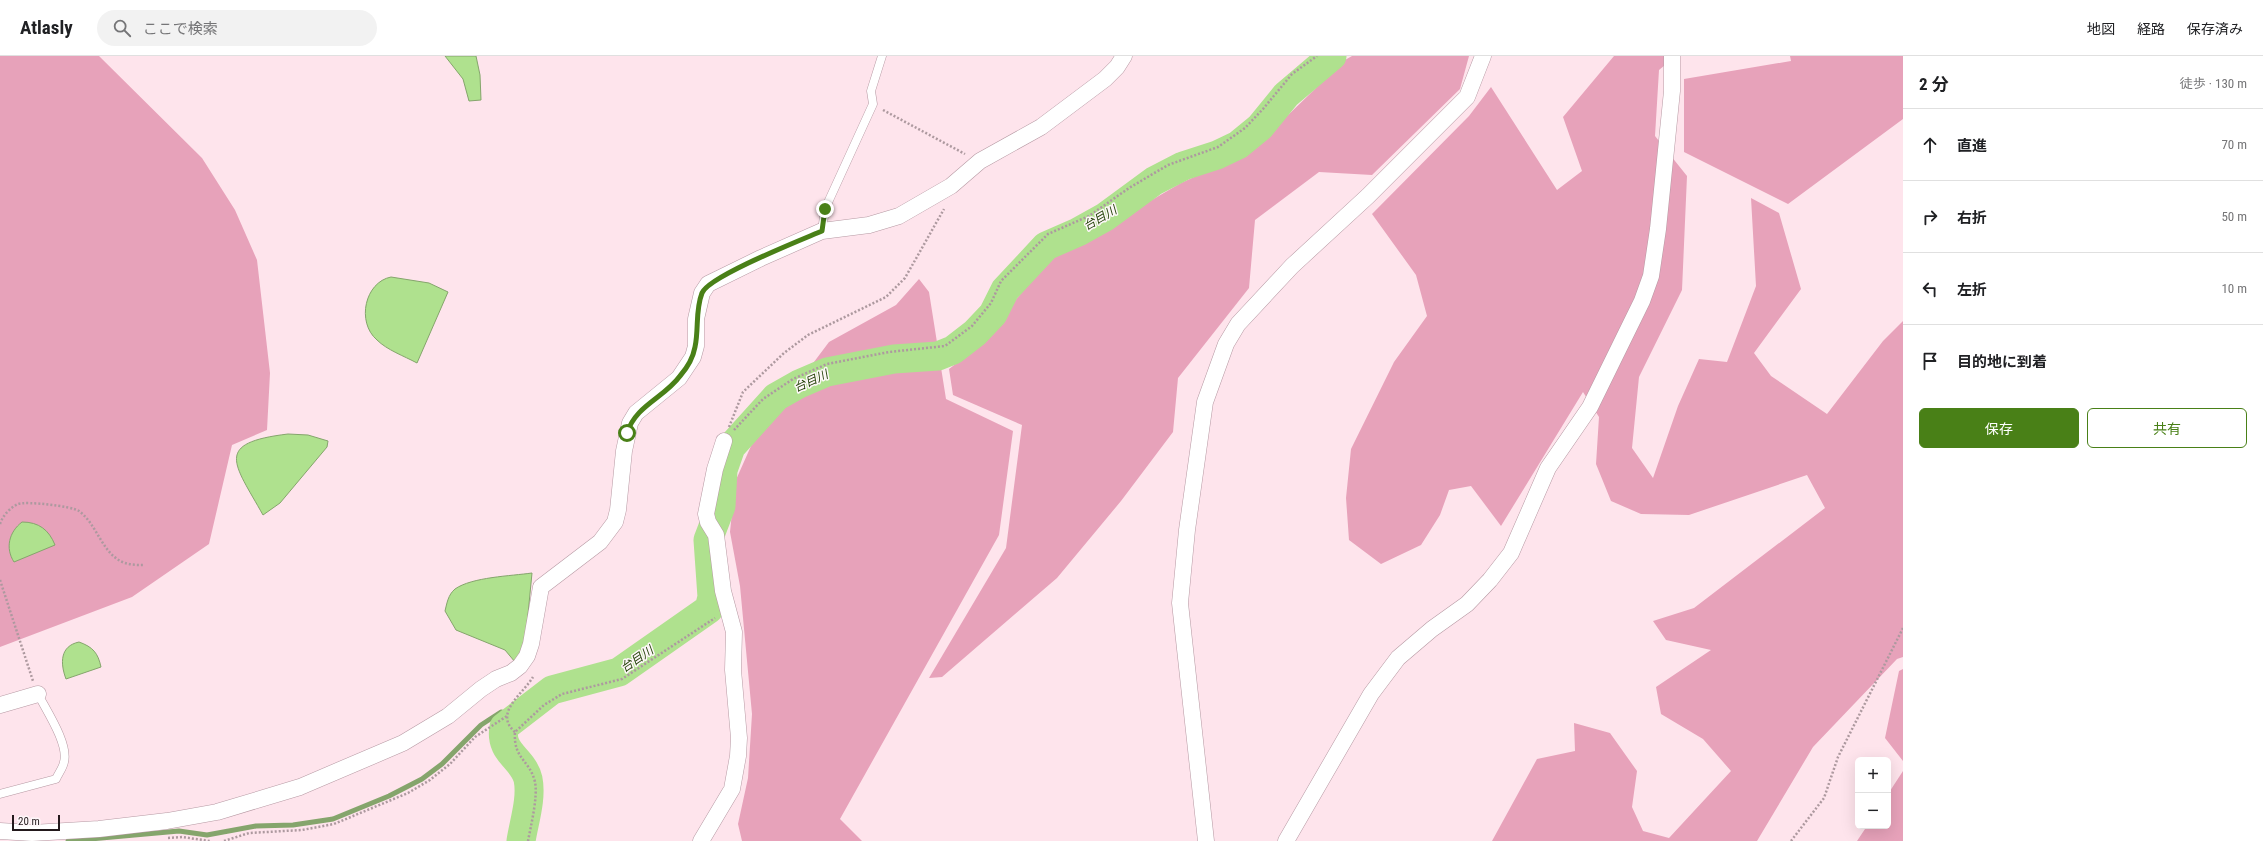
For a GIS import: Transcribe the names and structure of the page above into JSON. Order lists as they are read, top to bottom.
{
  "water": ["台目川"],
  "scale_bar": "20 m",
  "page": {
    "header": "Atlasly",
    "search": "ここで検索",
    "nav": ["地図", "経路", "保存済み"],
    "heading": ["2 分", "徒歩 · 130 m"],
    "list": [
      ["直進", "70 m"],
      ["右折", "50 m"],
      ["左折", "10 m"],
      "目的地に到着"
    ],
    "buttons": ["保存", "共有"],
    "map_buttons": ["+", "−"],
    "scale": "20 m"
  }
}
